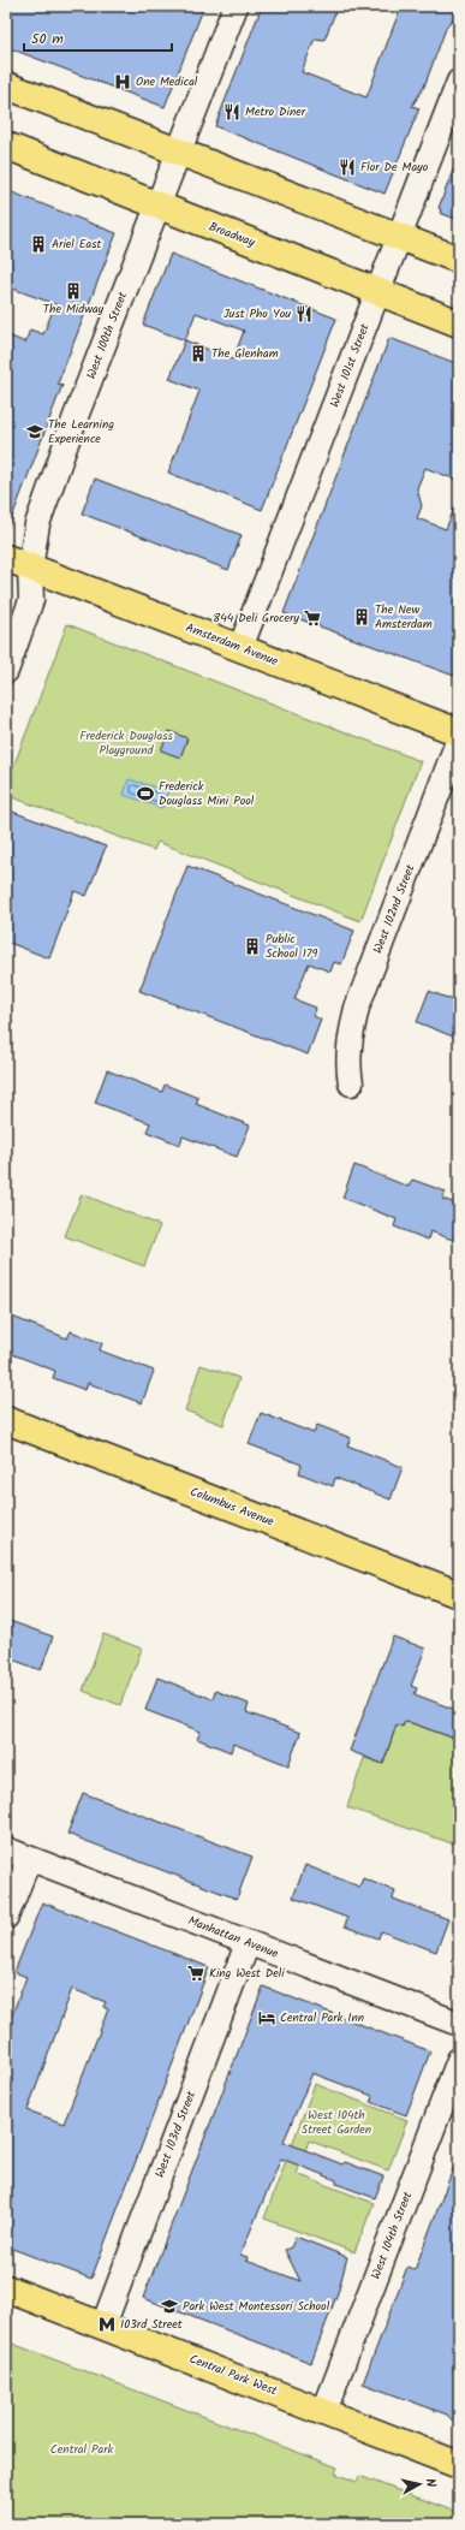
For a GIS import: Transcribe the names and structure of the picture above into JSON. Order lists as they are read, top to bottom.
{
  "streets": {
    "main road": [
      "Broadway",
      "Amsterdam Avenue",
      "Columbus Avenue",
      "Central Park West"
    ],
    "street": [
      "West 100th Street",
      "West 101st Street",
      "West 102nd Street",
      "Manhattan Avenue",
      "West 103rd Street",
      "West 104th Street"
    ]
  },
  "crossings": [
    ["Broadway", "West 100th Street"],
    ["Broadway", "West 101st Street"],
    ["West 100th Street", "Amsterdam Avenue"],
    ["West 101st Street", "Amsterdam Avenue"],
    ["Manhattan Avenue", "West 103rd Street"],
    ["West 103rd Street", "Central Park West"],
    ["West 104th Street", "Central Park West"]
  ],
  "parks": ["Frederick Douglass Playground", "West 104th Street Garden", "Central Park"],
  "places": {
    "hospital": ["One Medical"],
    "restaurant": ["Metro Diner", "Flor De Mayo", "Just Pho You"],
    "building": [
      "Ariel East",
      "The Midway",
      "The Glenham",
      "The New Amsterdam",
      "Public School 179"
    ],
    "school or university": ["The Learning Experience", "Park West Montessori School"],
    "supermarket": ["844 Deli Grocery", "King West Deli"],
    "sports": ["Frederick Douglass Mini Pool"],
    "hotel": ["Central Park Inn"],
    "metro station": ["103rd Street"]
  },
  "scale_bar": "50 m",
  "north": "right"
}
